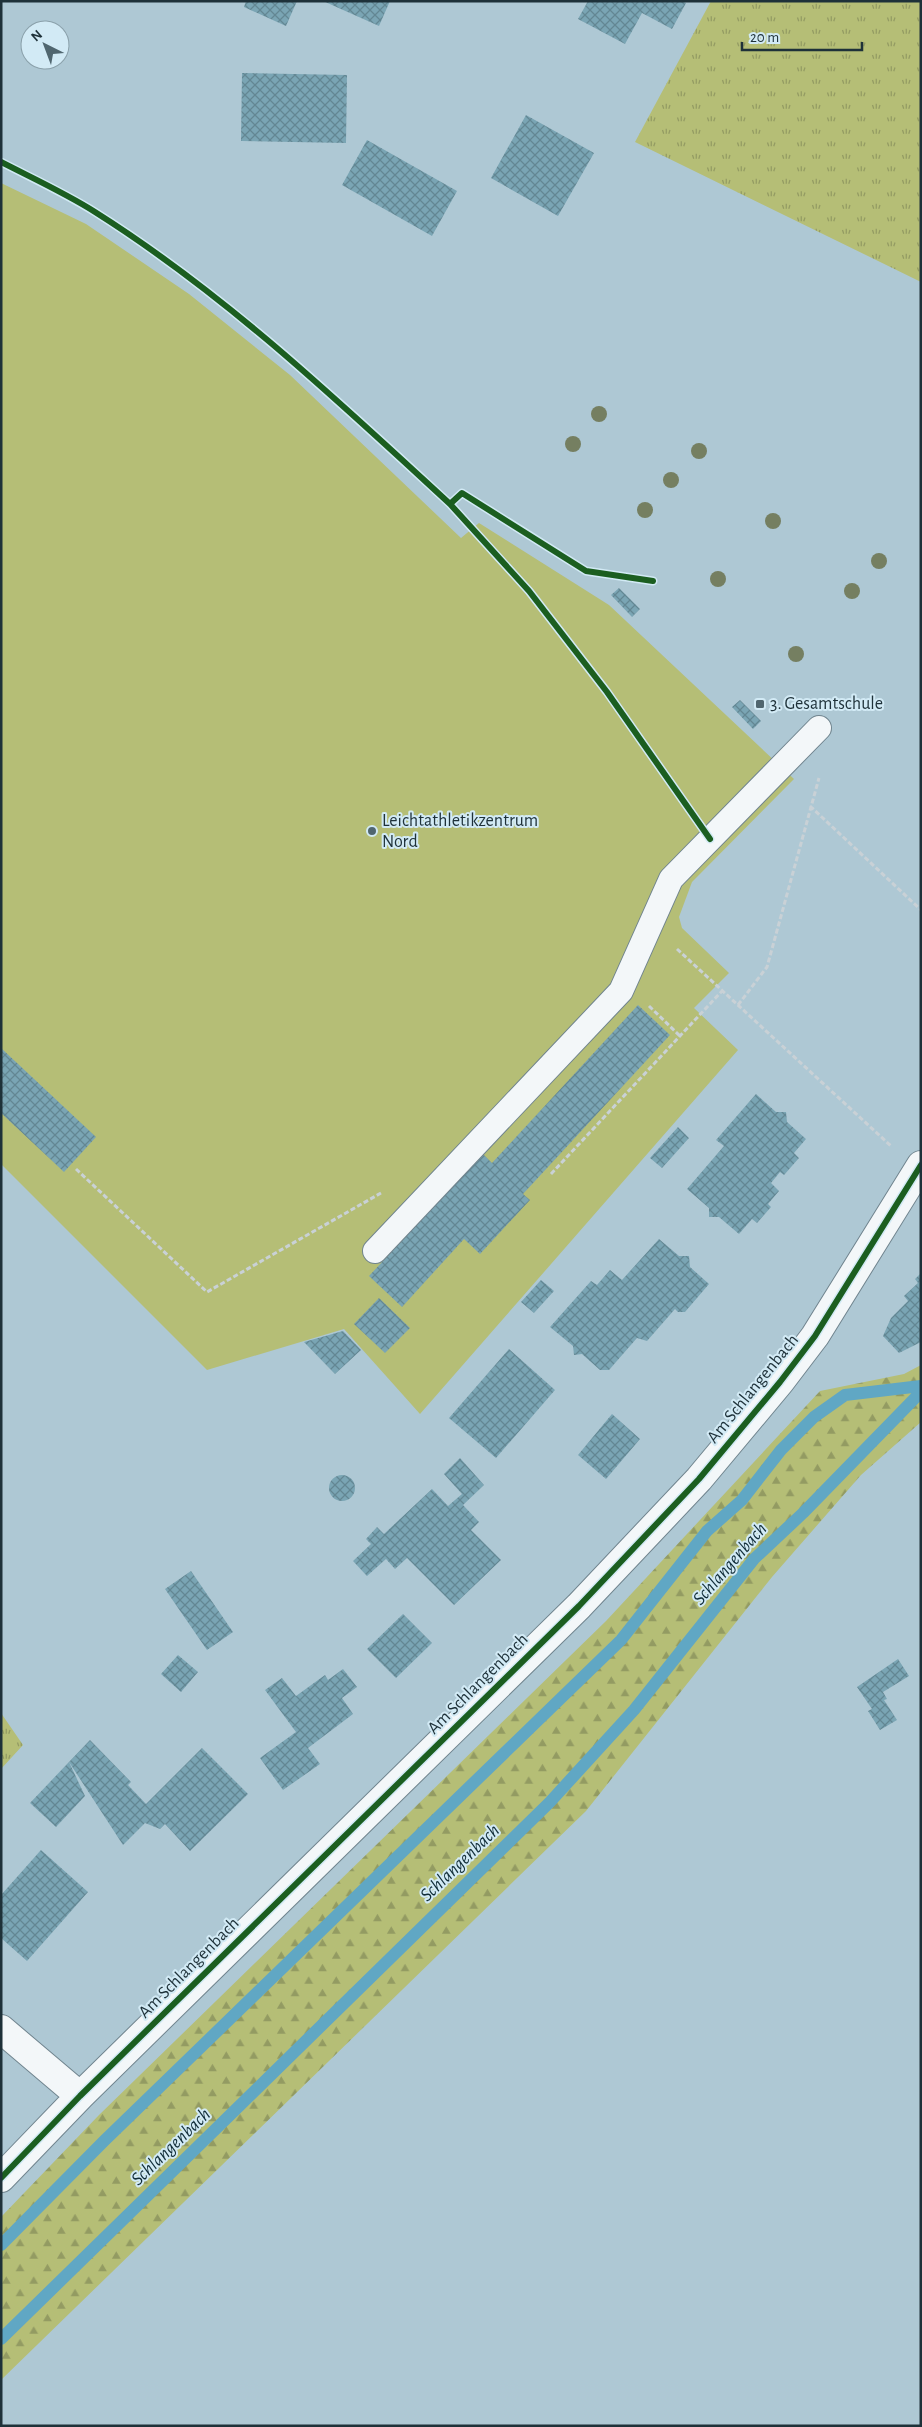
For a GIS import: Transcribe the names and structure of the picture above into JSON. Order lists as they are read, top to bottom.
{
  "streets": {
    "street": ["Am Schlangenbach"]
  },
  "water": ["Schlangenbach"],
  "places": {
    "transit": ["3. Gesamtschule"],
    "other": ["Leichtathletikzentrum Nord"]
  },
  "scale_bar": "20 m",
  "north": "top left"
}
